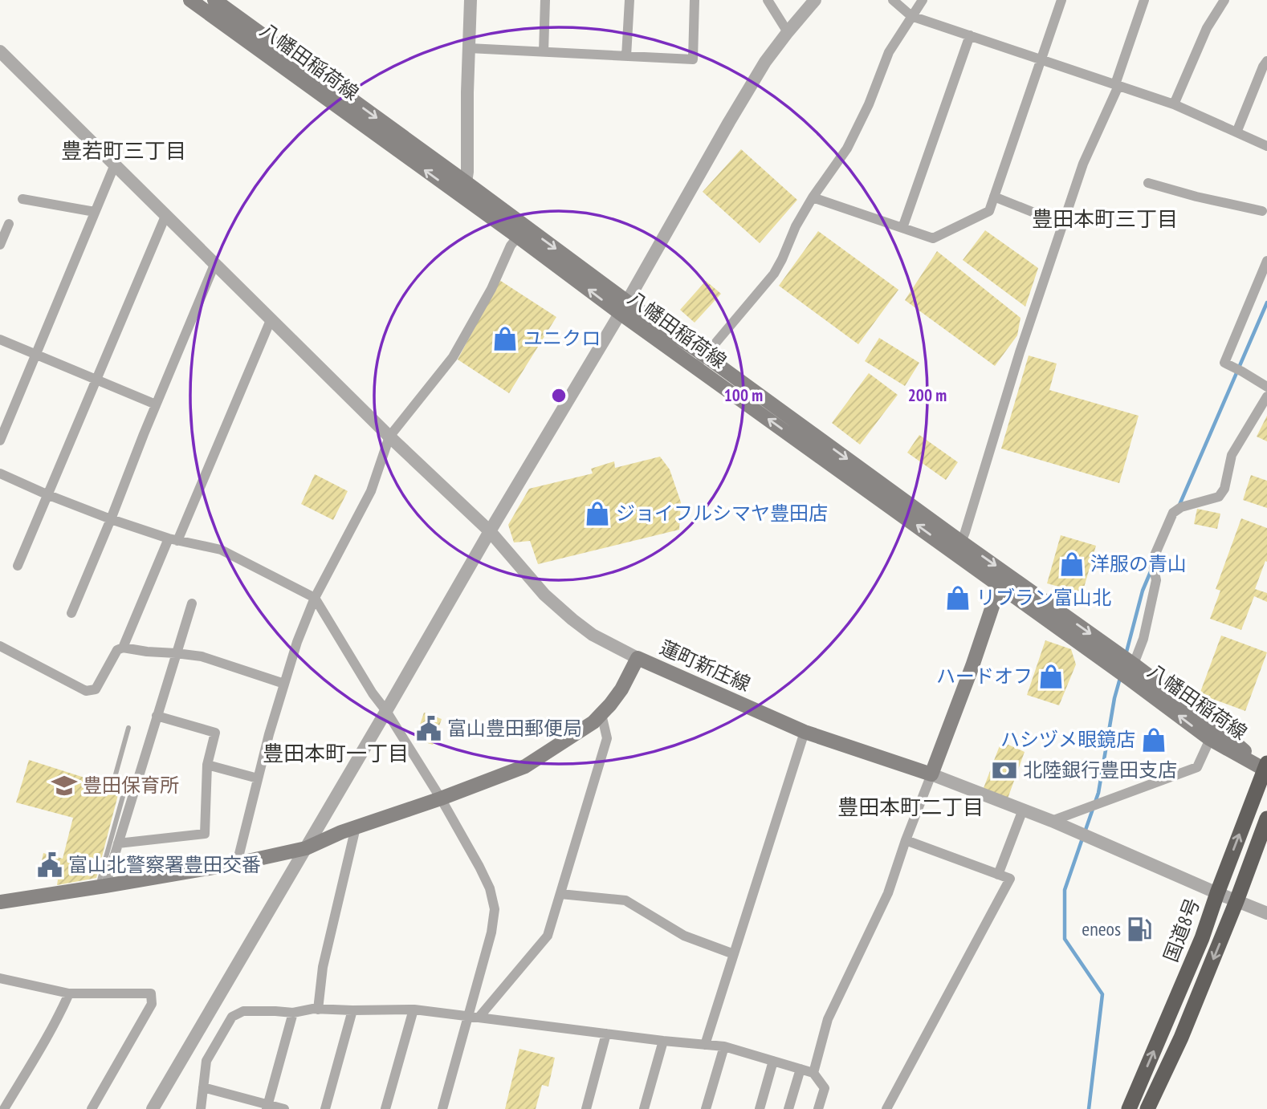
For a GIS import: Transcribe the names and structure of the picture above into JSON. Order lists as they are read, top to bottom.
{
  "streets": {
    "highway": ["国道8号"],
    "main road": ["八幡田稲荷線", "蓮町新庄線"]
  },
  "crossings": [
    ["八幡田稲荷線", "国道8号"]
  ],
  "districts": [
    "豊若町三丁目",
    "豊田本町三丁目",
    "豊田本町一丁目",
    "豊田本町二丁目"
  ],
  "places": {
    "shop": [
      "ユニクロ",
      "ジョイフルシマヤ豊田店",
      "洋服の青山",
      "リブラン富山北",
      "ハードオフ",
      "ハシヅメ眼鏡店"
    ],
    "public building": ["富山豊田郵便局", "富山北警察署豊田交番"],
    "bank": ["北陸銀行豊田支店"],
    "school or university": ["豊田保育所"],
    "fuel station": ["eneos"]
  },
  "rings": ["100 m", "200 m"]
}
